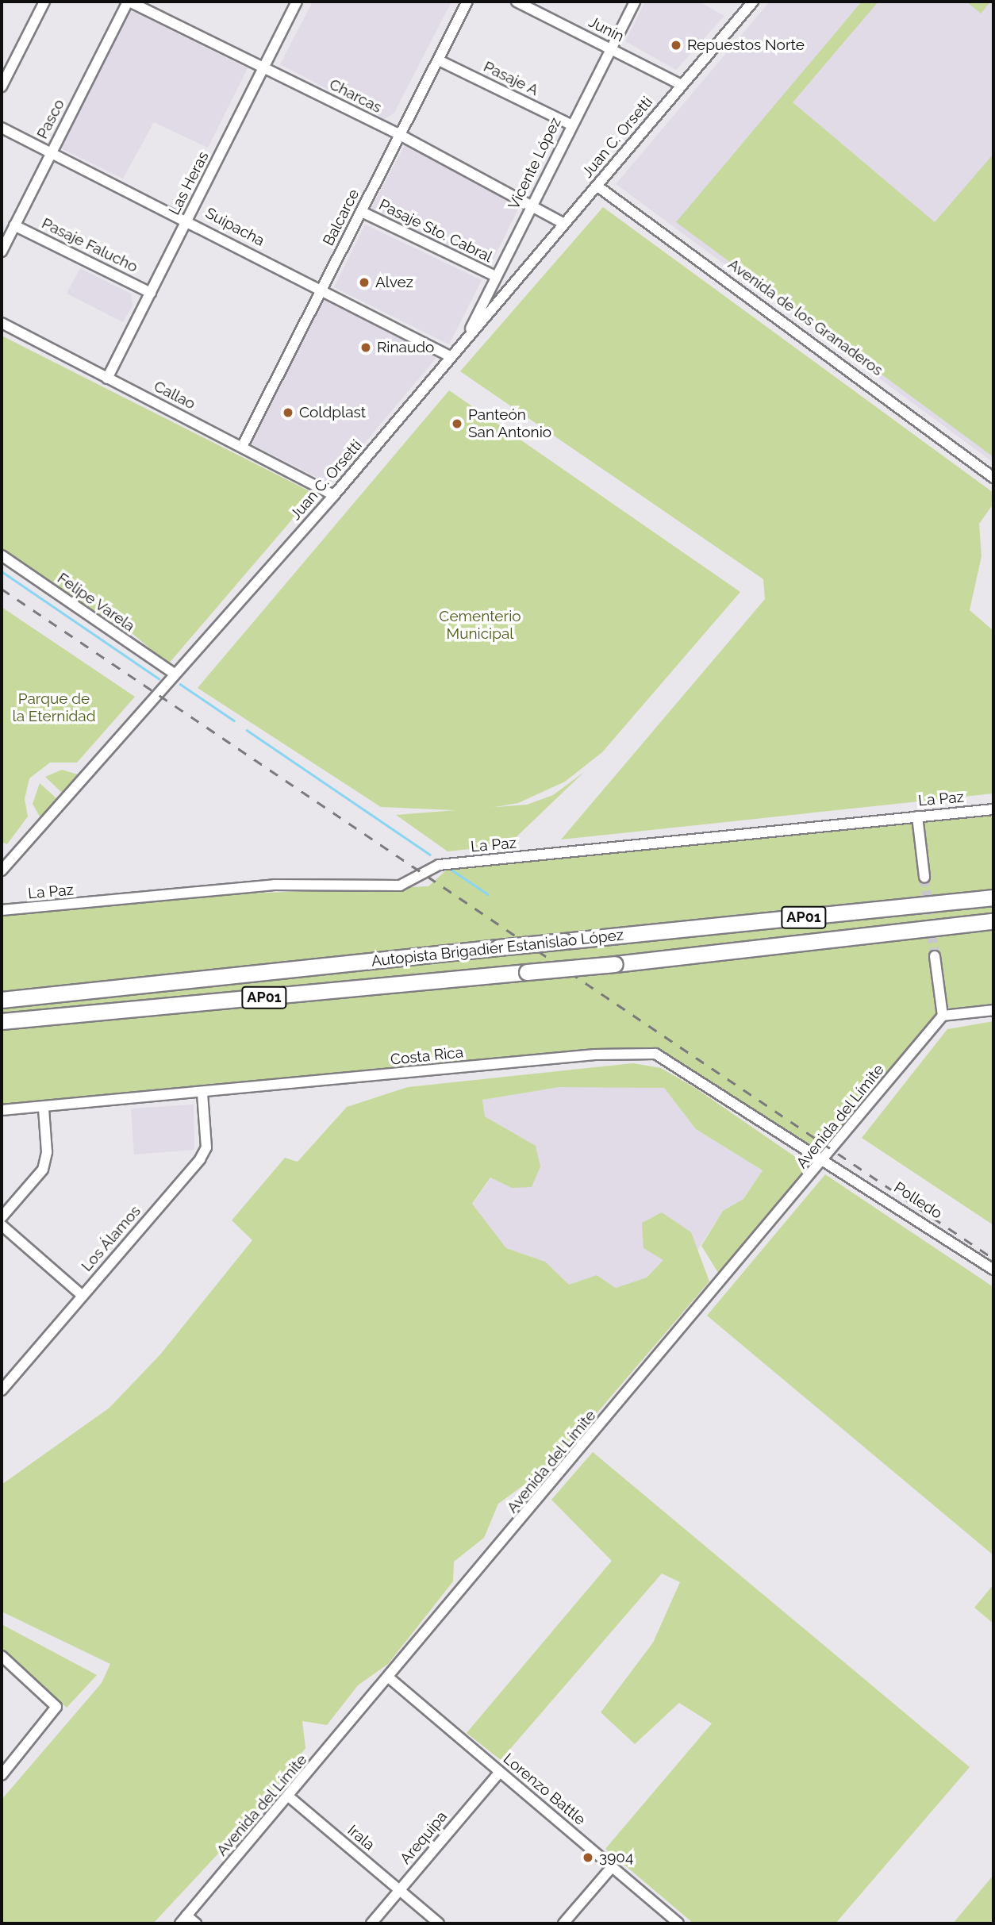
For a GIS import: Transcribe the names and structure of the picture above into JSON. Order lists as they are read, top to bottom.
{
  "streets": {
    "highway": ["AP01", "Autopista Brigadier Estanislao López"],
    "street": [
      "Junín",
      "Pasaje A",
      "Charcas",
      "Pasco",
      "Juan C. Orsetti",
      "Vicente López",
      "Las Heras",
      "Balcarce",
      "Suipacha",
      "Pasaje Sto. Cabral",
      "Pasaje Falucho",
      "Avenida de los Granaderos",
      "Callao",
      "Felipe Varela",
      "La Paz",
      "Costa Rica",
      "Avenida del Límite",
      "Polledo",
      "Los Álamos",
      "Lorenzo Battle",
      "Irala",
      "Arequipa"
    ]
  },
  "crossings": [
    ["Junín", "Juan C. Orsetti"],
    ["Junín", "Vicente López"],
    ["Pasaje A", "Vicente López"],
    ["Pasaje A", "Balcarce"],
    ["Charcas", "Pasco"],
    ["Charcas", "Juan C. Orsetti"],
    ["Charcas", "Vicente López"],
    ["Charcas", "Las Heras"],
    ["Charcas", "Balcarce"],
    ["Pasco", "Suipacha"],
    ["Pasco", "Pasaje Falucho"],
    ["Juan C. Orsetti", "Vicente López"],
    ["Juan C. Orsetti", "Suipacha"],
    ["Juan C. Orsetti", "Avenida de los Granaderos"],
    ["Juan C. Orsetti", "Callao"],
    ["Juan C. Orsetti", "Felipe Varela"],
    ["Vicente López", "Pasaje Sto. Cabral"],
    ["Las Heras", "Suipacha"],
    ["Las Heras", "Pasaje Falucho"],
    ["Las Heras", "Callao"],
    ["Balcarce", "Suipacha"],
    ["Balcarce", "Pasaje Sto. Cabral"],
    ["Balcarce", "Callao"],
    ["Costa Rica", "Avenida del Límite"],
    ["Costa Rica", "Polledo"],
    ["Costa Rica", "Los Álamos"],
    ["Avenida del Límite", "Polledo"],
    ["Avenida del Límite", "Lorenzo Battle"],
    ["Avenida del Límite", "Irala"],
    ["Lorenzo Battle", "Arequipa"],
    ["Irala", "Arequipa"]
  ],
  "parks": ["Cementerio Municipal", "Parque de la Eternidad"],
  "places": [
    "Repuestos Norte",
    "Alvez",
    "Rinaudo",
    "Coldplast",
    "Panteón San Antonio",
    "3904"
  ]
}
